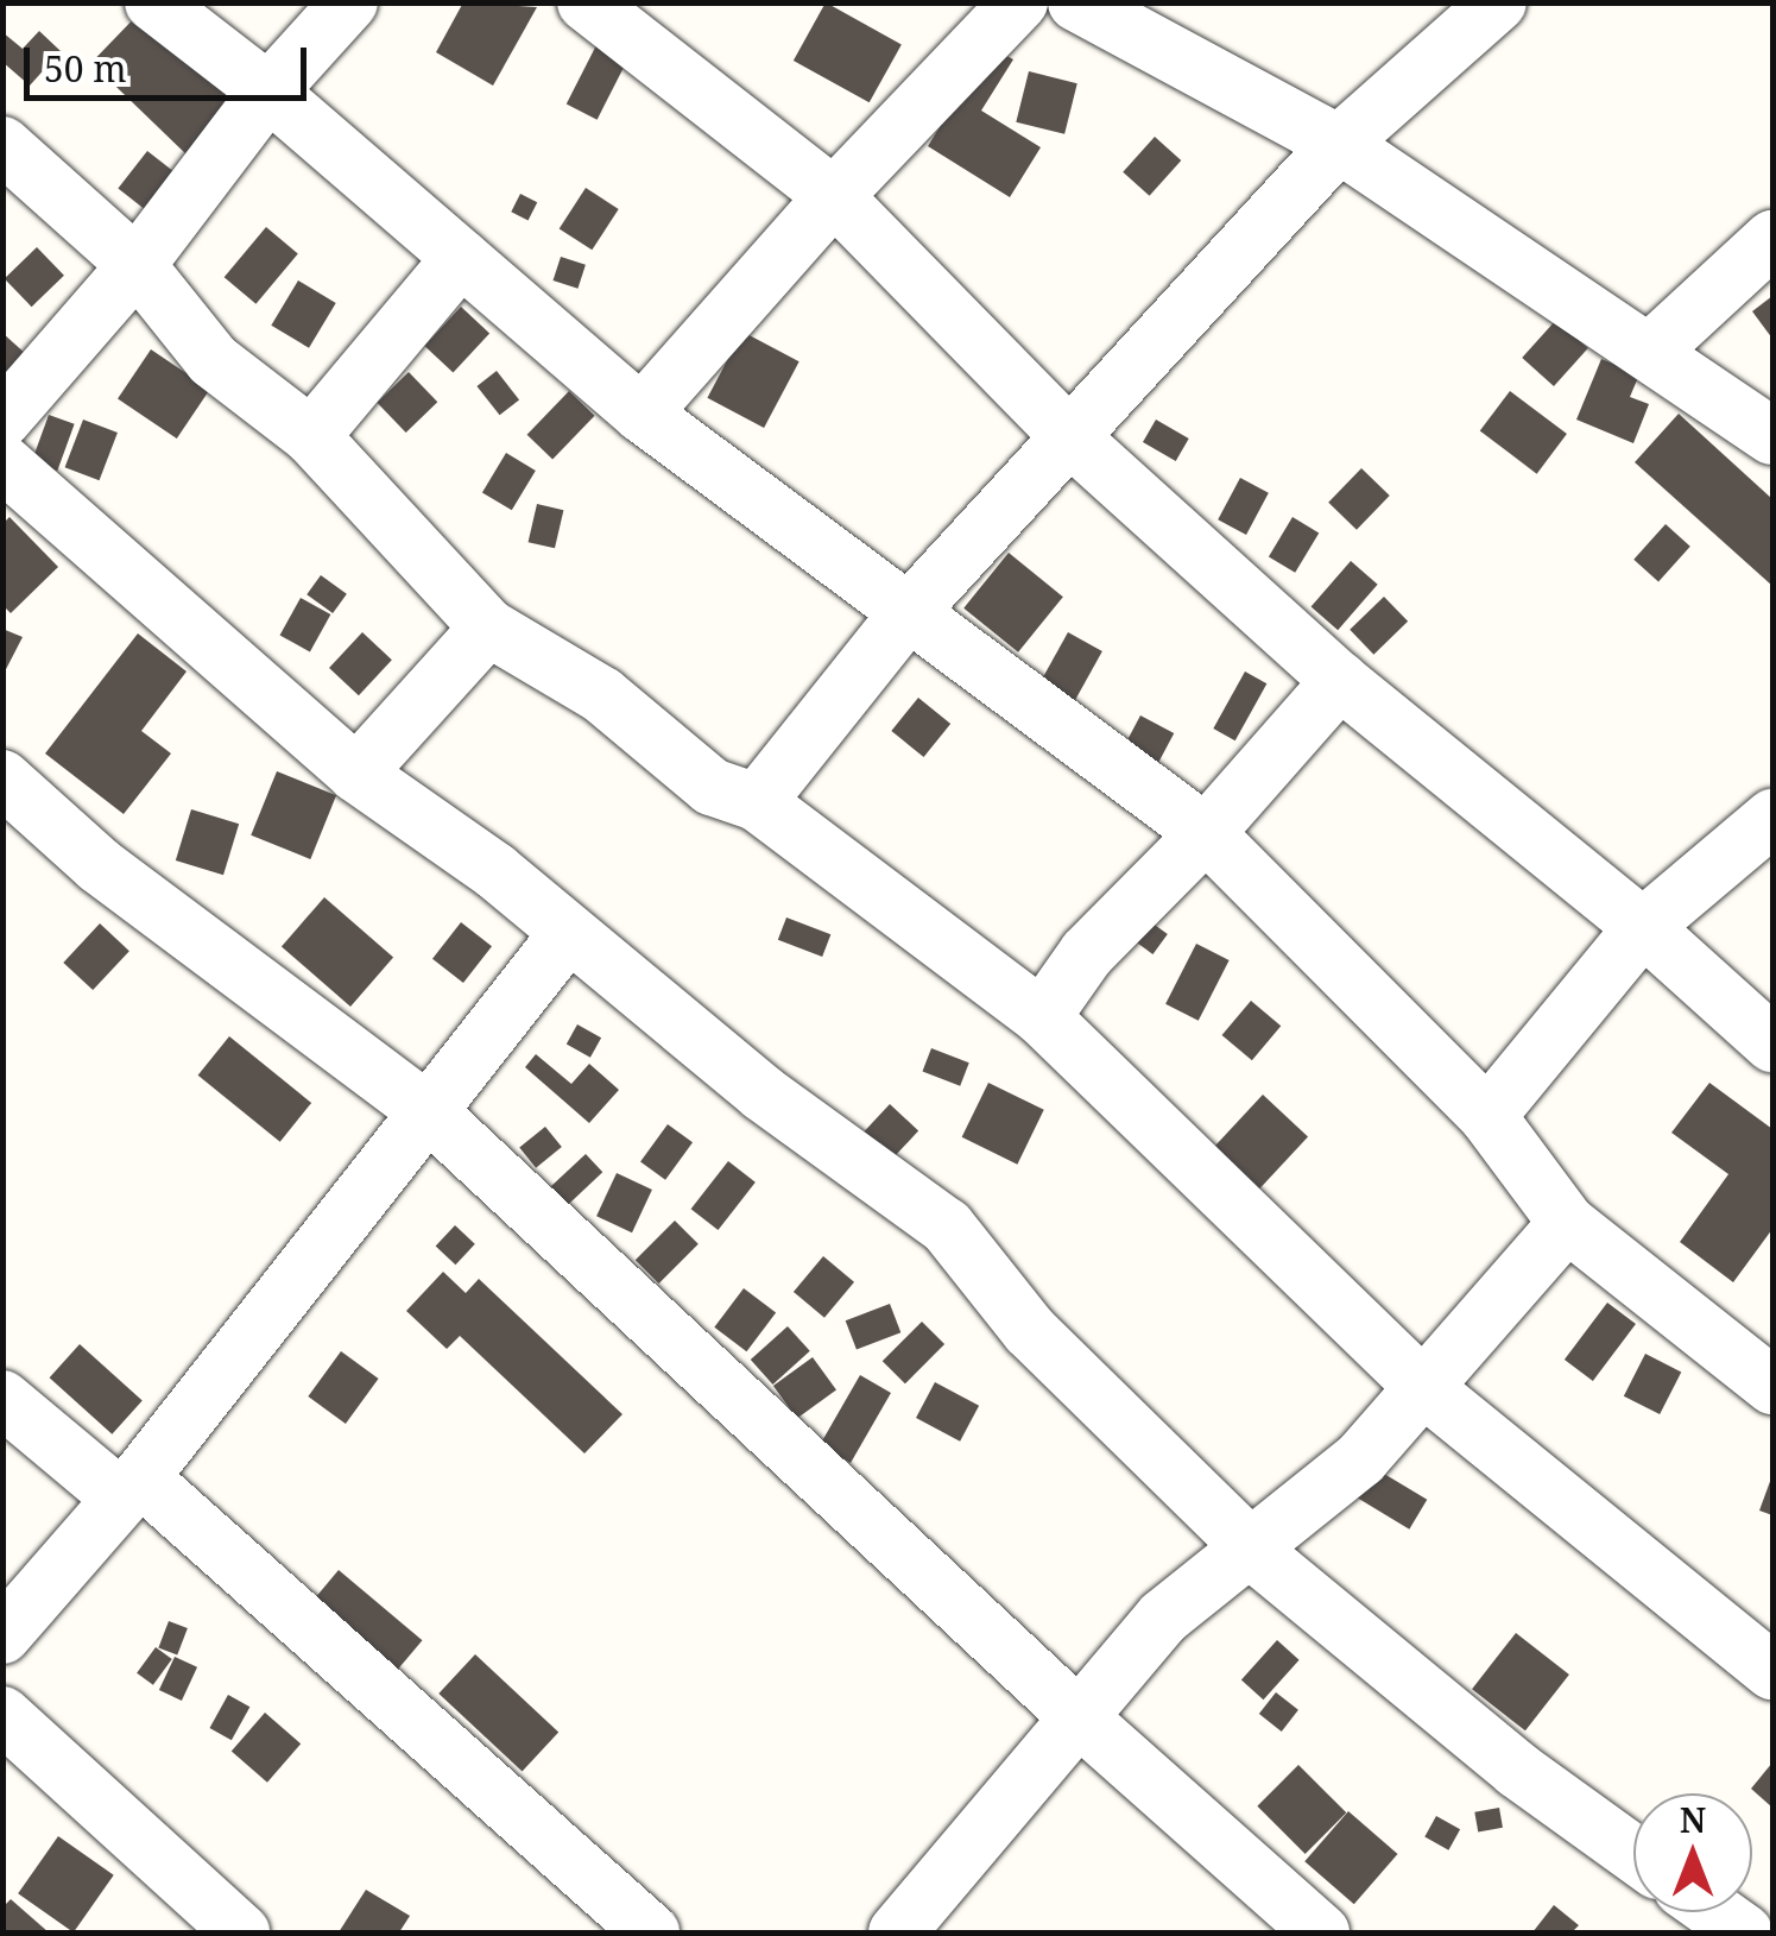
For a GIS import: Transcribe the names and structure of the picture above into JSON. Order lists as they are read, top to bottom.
{
  "scale_bar": "50 m",
  "north": "top"
}
